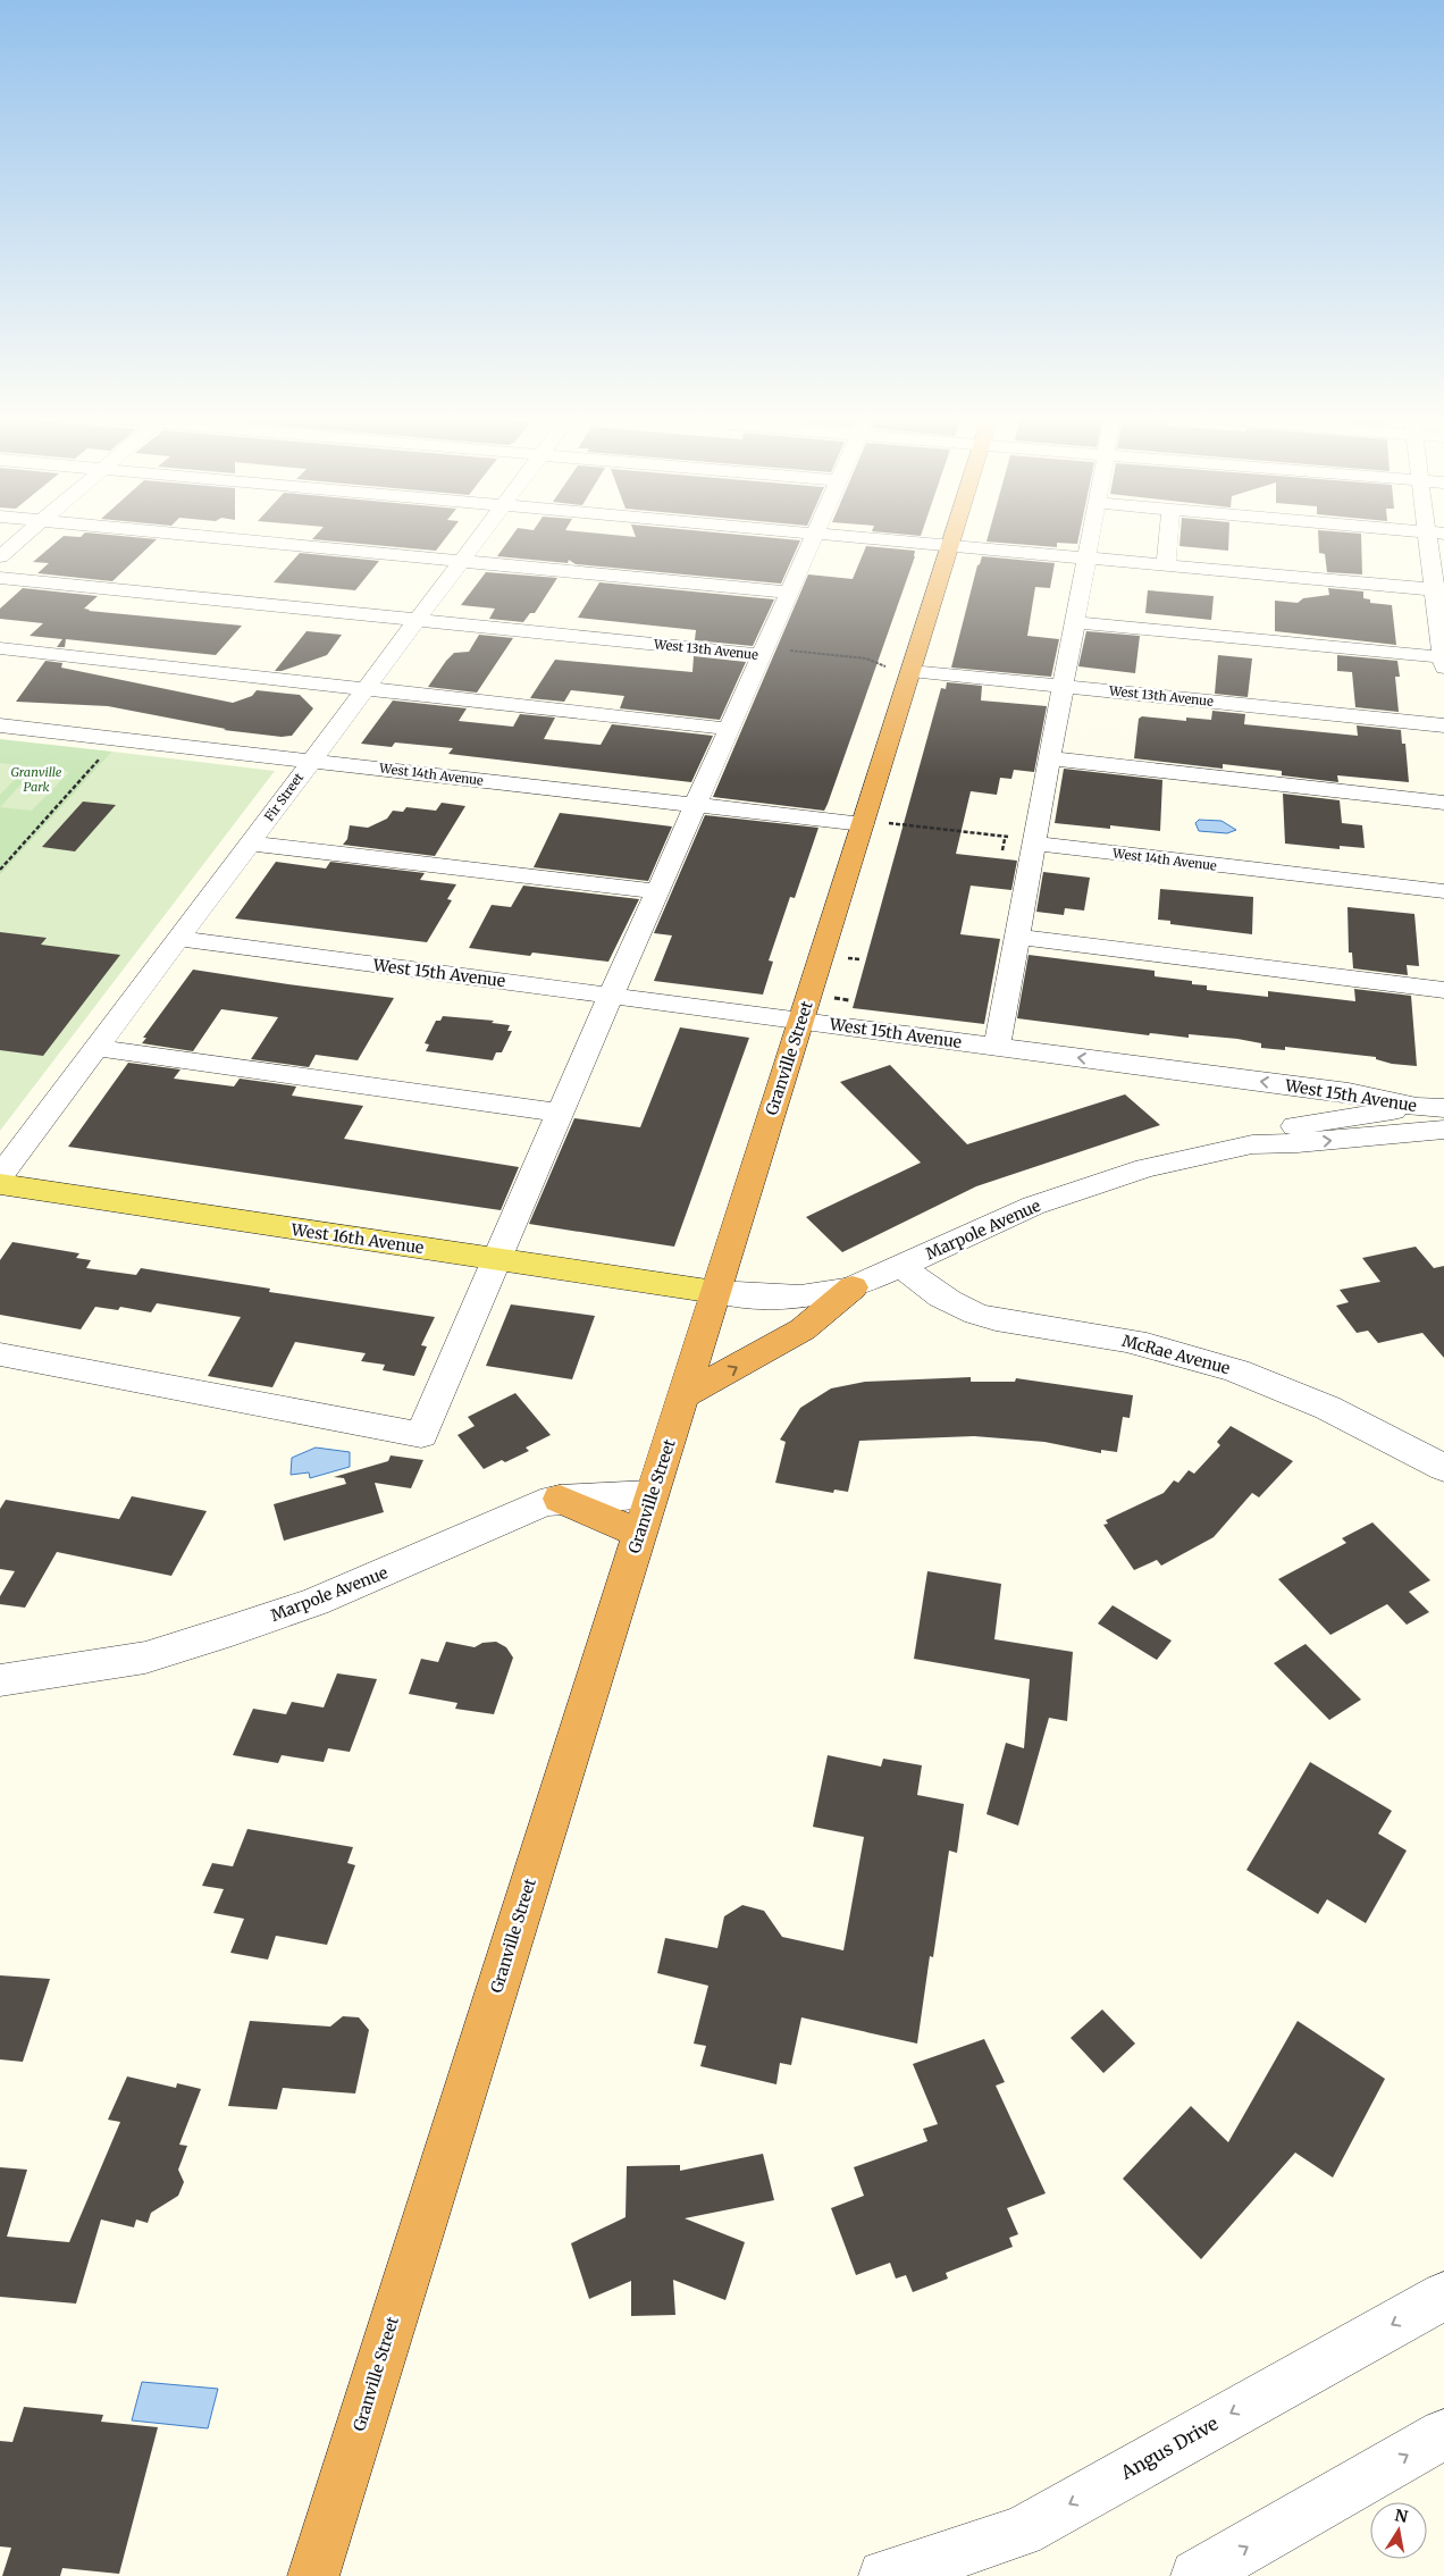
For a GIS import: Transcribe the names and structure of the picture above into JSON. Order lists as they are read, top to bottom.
{
  "streets": {
    "highway": ["Granville Street"],
    "main road": ["West 16th Avenue"],
    "street": [
      "West 13th Avenue",
      "West 14th Avenue",
      "Fir Street",
      "West 15th Avenue",
      "Marpole Avenue",
      "McRae Avenue",
      "Angus Drive"
    ]
  },
  "crossings": [
    ["West 13th Avenue", "Fir Street"],
    ["West 13th Avenue", "Granville Street"],
    ["West 14th Avenue", "Fir Street"],
    ["West 14th Avenue", "Granville Street"],
    ["Fir Street", "West 15th Avenue"],
    ["West 15th Avenue", "Granville Street"],
    ["West 15th Avenue", "Marpole Avenue"],
    ["Granville Street", "Marpole Avenue"],
    ["Granville Street", "West 16th Avenue"],
    ["Marpole Avenue", "West 16th Avenue"],
    ["Marpole Avenue", "McRae Avenue"]
  ],
  "parks": ["Granville Park"],
  "north": "top"
}
